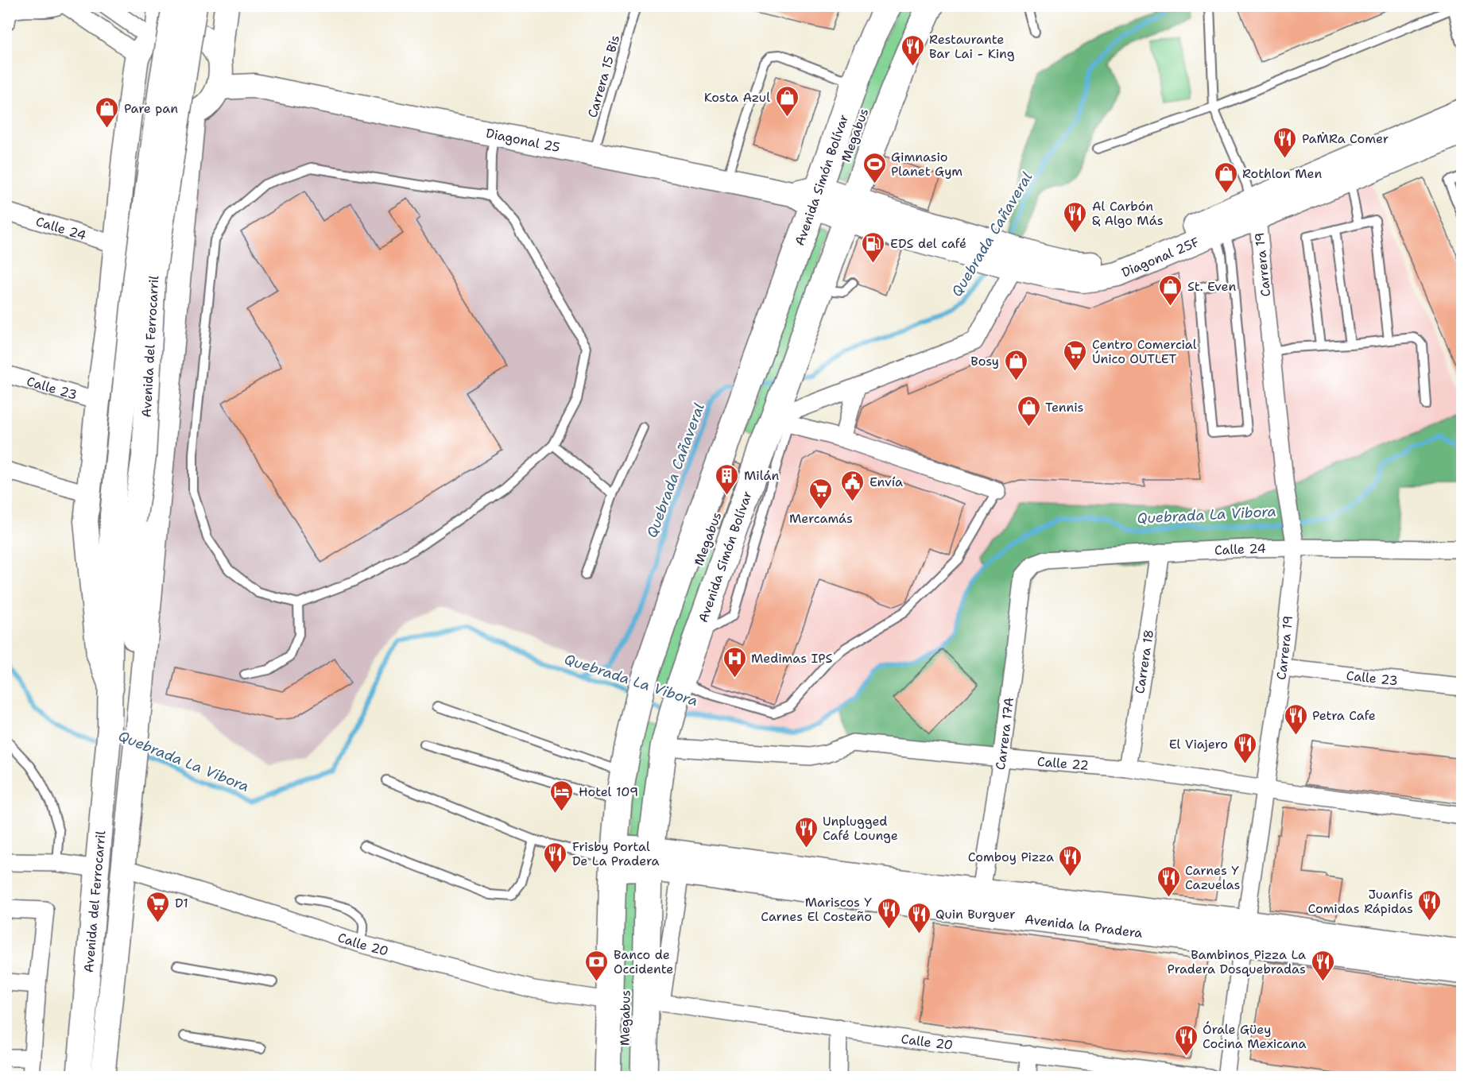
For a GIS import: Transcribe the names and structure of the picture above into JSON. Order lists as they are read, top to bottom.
{
  "streets": {
    "main road": [
      "Diagonal 25",
      "Avenida Simón Bolívar",
      "Diagonal 25F",
      "Avenida del Ferrocarril",
      "Avenida la Pradera"
    ],
    "street": [
      "Calle 24",
      "Carrera 19",
      "Calle 23",
      "Carrera 18",
      "Carrera 17A",
      "Calle 22",
      "Calle 20"
    ],
    "lane": ["Carrera 15 Bis", "Megabus"]
  },
  "crossings": [
    ["Carrera 15 Bis", "Diagonal 25"],
    ["Megabus", "Avenida Simón Bolívar"],
    ["Megabus", "Avenida la Pradera"],
    ["Megabus", "Calle 20"],
    ["Diagonal 25", "Avenida Simón Bolívar"],
    ["Diagonal 25", "Diagonal 25F"],
    ["Avenida Simón Bolívar", "Diagonal 25F"],
    ["Avenida Simón Bolívar", "Calle 22"],
    ["Avenida Simón Bolívar", "Avenida la Pradera"],
    ["Avenida Simón Bolívar", "Calle 20"],
    ["Calle 24", "Carrera 19"],
    ["Calle 24", "Carrera 18"],
    ["Calle 24", "Carrera 17A"],
    ["Diagonal 25F", "Carrera 19"],
    ["Carrera 19", "Calle 23"],
    ["Carrera 19", "Calle 22"],
    ["Carrera 19", "Avenida la Pradera"],
    ["Avenida del Ferrocarril", "Calle 20"],
    ["Carrera 18", "Calle 22"],
    ["Carrera 17A", "Calle 22"],
    ["Carrera 17A", "Avenida la Pradera"]
  ],
  "water": ["Quebrada Cañaveral", "Quebrada La Vibora"],
  "places": {
    "restaurant": [
      "Restaurante Bar Lai - King",
      "PaṀRa Comer",
      "Al Carbón & Algo Más",
      "Petra Cafe",
      "El Viajero",
      "Unplugged Café Lounge",
      "Frisby Portal De La Pradera",
      "Comboy Pizza",
      "Carnes Y Cazuelas",
      "Juanfis Comidas Rápidas",
      "Mariscos Y Carnes El Costeño",
      "Quin Burguer",
      "Bambinos Pizza La Pradera Dosquebradas",
      "Órale Güey Cocina Mexicana"
    ],
    "shop": [
      "Kosta Azul",
      "Pare pan",
      "Rothlon Men",
      "St. Even",
      "Bosy",
      "Tennis"
    ],
    "sports": ["Gimnasio Planet Gym"],
    "fuel station": ["EDS del café"],
    "supermarket": ["Centro Comercial Único OUTLET", "Mercamás", "D1"],
    "building": ["Milán"],
    "public building": ["Envía"],
    "hospital": ["Medimas IPS"],
    "hotel": ["Hotel 109"],
    "bank": ["Banco de Occidente"]
  }
}
